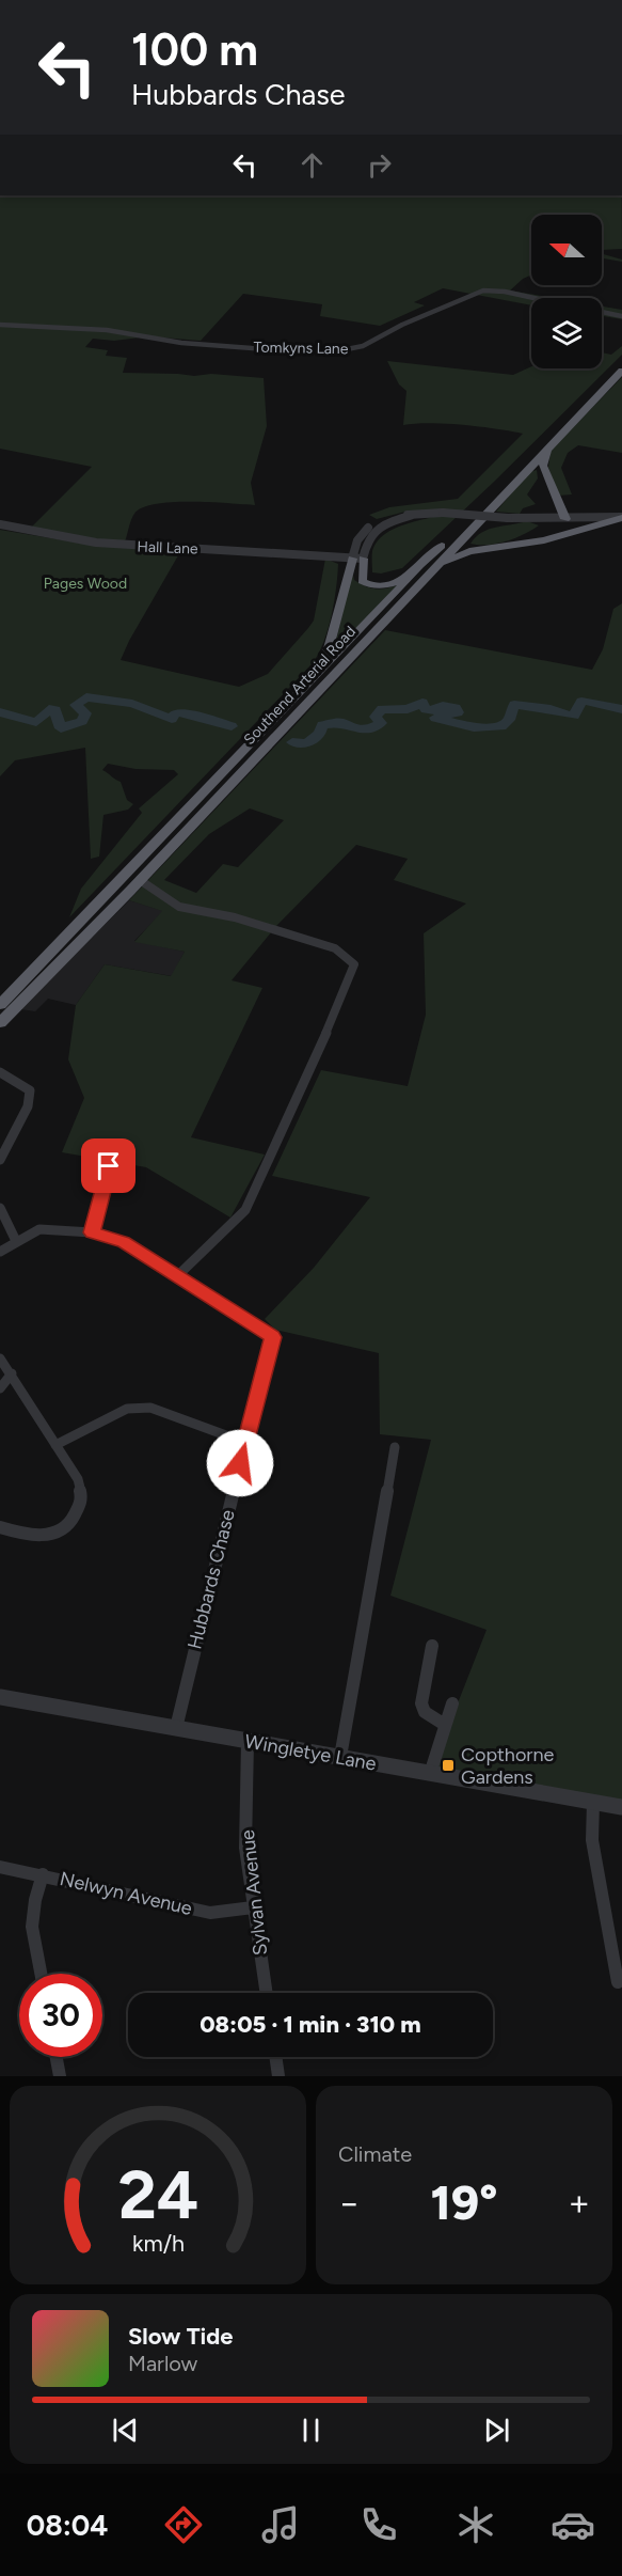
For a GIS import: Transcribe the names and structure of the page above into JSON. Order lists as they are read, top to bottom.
{
  "streets": {
    "highway": ["Southend Arterial Road"],
    "street": [
      "Tomkyns Lane",
      "Hall Lane",
      "Hubbards Chase",
      "Wingletye Lane",
      "Sylvan Avenue",
      "Nelwyn Avenue"
    ]
  },
  "crossings": [
    ["Hubbards Chase", "Wingletye Lane"],
    ["Wingletye Lane", "Sylvan Avenue"],
    ["Sylvan Avenue", "Nelwyn Avenue"]
  ],
  "parks": ["Pages Wood"],
  "places": {
    "transit": ["Copthorne Gardens"]
  },
  "north": "left",
  "page": {
    "turn": ["100 m", "Hubbards Chase"],
    "limit": "30",
    "trip": "08:05 · 1 min · 310 m",
    "tile": "Climate",
    "heat": ["−", "19°", "+"],
    "song": ["Slow Tide", "Marlow"],
    "tabs": "08:04",
    "gauge": ["24", "km/h"]
  }
}
